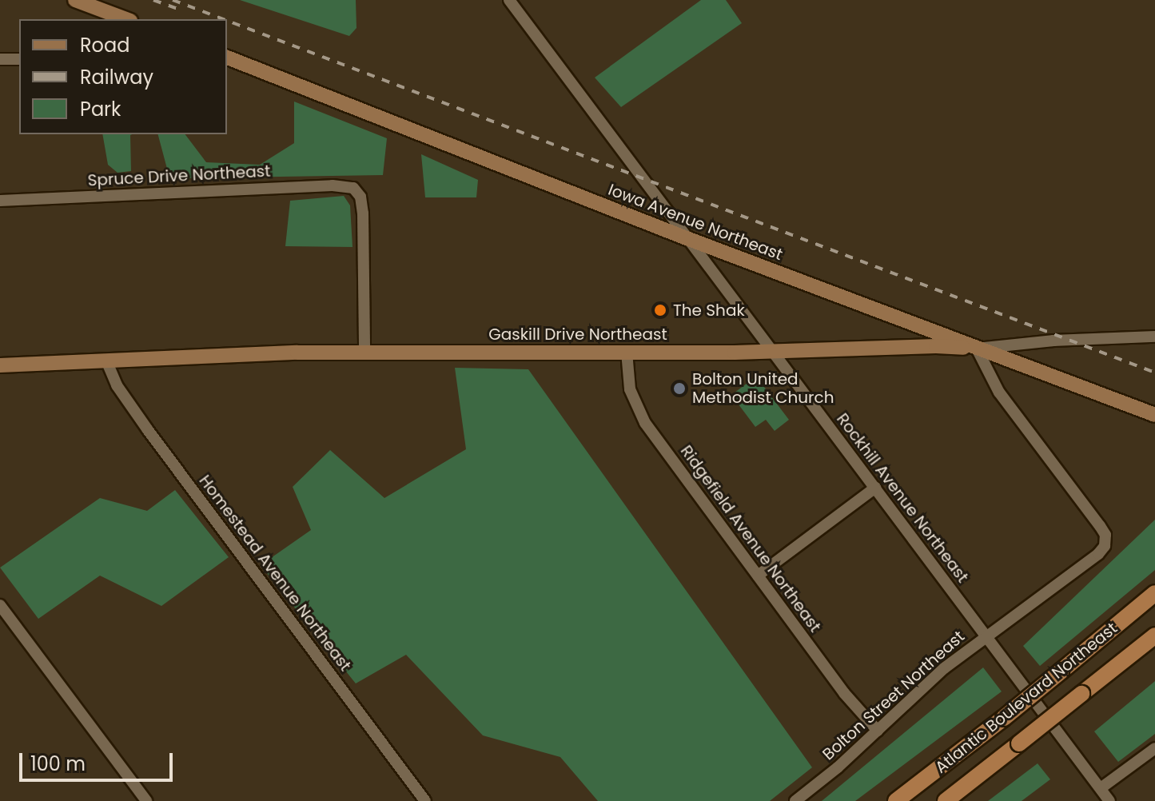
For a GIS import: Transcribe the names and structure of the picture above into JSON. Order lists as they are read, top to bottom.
{
  "streets": {
    "highway": ["Atlantic Boulevard Northeast"],
    "main road": ["Iowa Avenue Northeast", "Gaskill Drive Northeast"],
    "street": [
      "Spruce Drive Northeast",
      "Rockhill Avenue Northeast",
      "Ridgefield Avenue Northeast",
      "Homestead Avenue Northeast",
      "Bolton Street Northeast"
    ]
  },
  "crossings": [
    ["Spruce Drive Northeast", "Gaskill Drive Northeast"],
    ["Iowa Avenue Northeast", "Gaskill Drive Northeast"],
    ["Iowa Avenue Northeast", "Rockhill Avenue Northeast"],
    ["Iowa Avenue Northeast", "Bolton Street Northeast"],
    ["Gaskill Drive Northeast", "Rockhill Avenue Northeast"],
    ["Gaskill Drive Northeast", "Ridgefield Avenue Northeast"],
    ["Gaskill Drive Northeast", "Homestead Avenue Northeast"],
    ["Gaskill Drive Northeast", "Bolton Street Northeast"],
    ["Rockhill Avenue Northeast", "Bolton Street Northeast"],
    ["Ridgefield Avenue Northeast", "Bolton Street Northeast"]
  ],
  "places": ["The Shak", "Bolton United Methodist Church"],
  "legend": ["Road", "Railway", "Park"],
  "scale_bar": "100 m"
}
